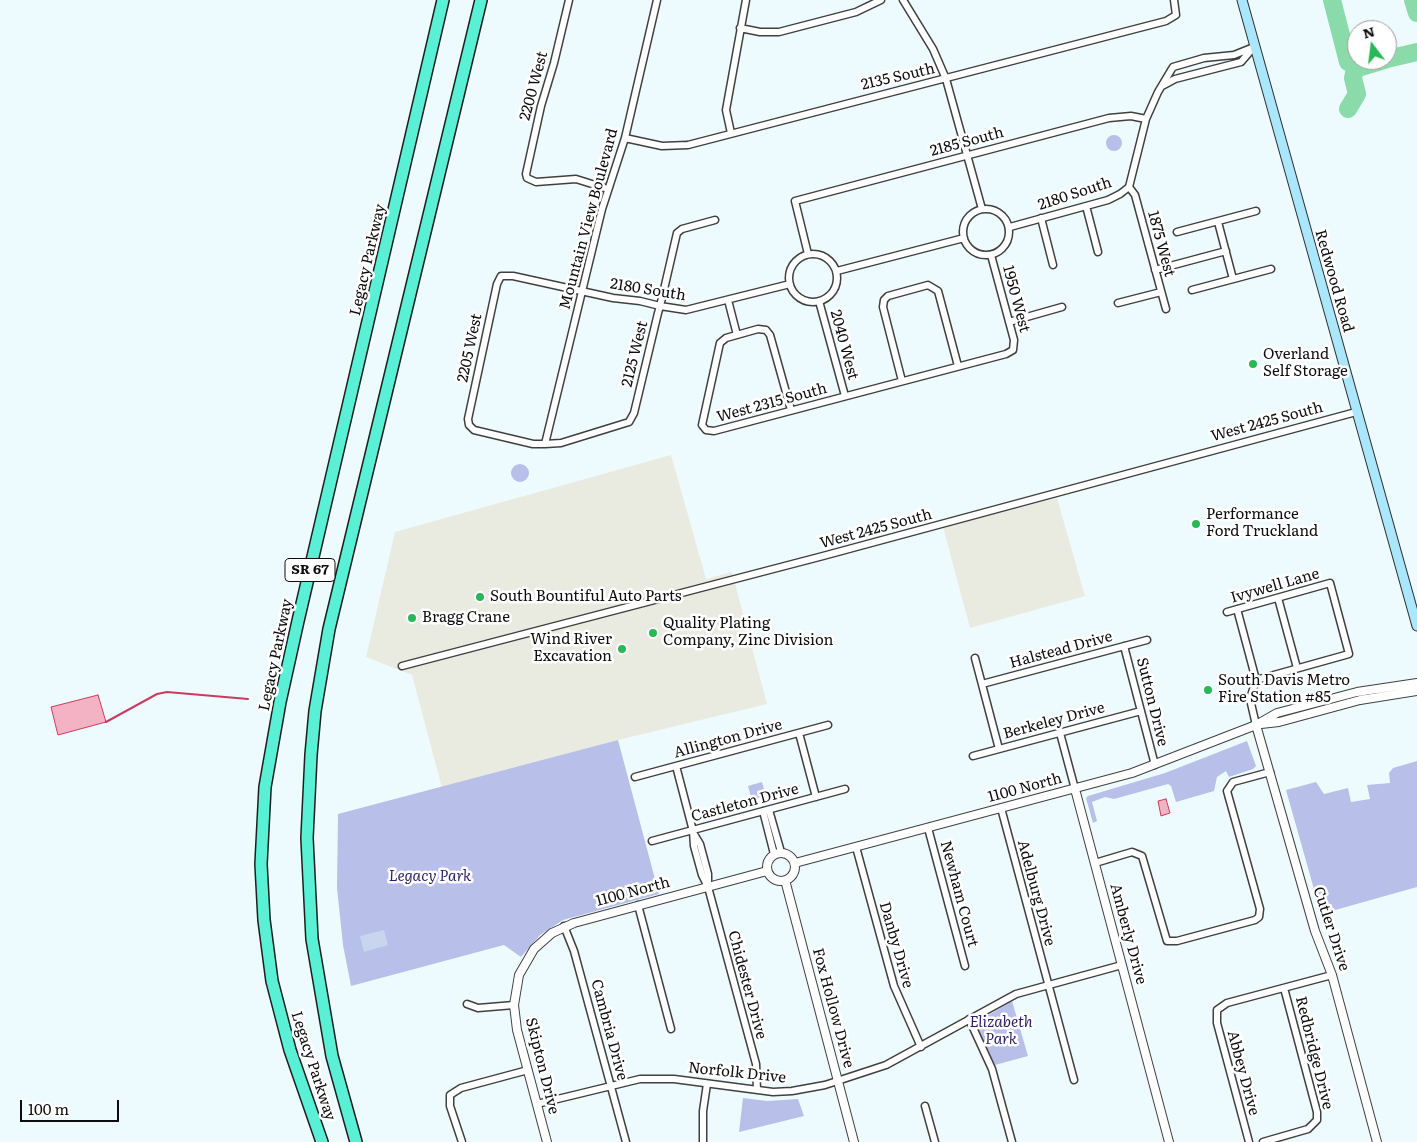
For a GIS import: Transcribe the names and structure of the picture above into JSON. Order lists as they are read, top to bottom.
{
  "streets": {
    "highway": ["Legacy Parkway", "SR 67"],
    "main road": ["Redwood Road"],
    "street": [
      "2135 South",
      "2200 West",
      "2185 South",
      "2180 South",
      "Mountain View Boulevard",
      "1875 West",
      "1950 West",
      "2040 West",
      "2205 West",
      "2125 West",
      "West 2315 South",
      "West 2425 South",
      "Ivywell Lane",
      "Halstead Drive",
      "Sutton Drive",
      "Berkeley Drive",
      "Allington Drive",
      "1100 North",
      "Castleton Drive",
      "Adelburg Drive",
      "Newham Court",
      "Cutler Drive",
      "Amberly Drive",
      "Danby Drive",
      "Chidester Drive",
      "Fox Hollow Drive",
      "Cambria Drive",
      "Redbridge Drive",
      "Skipton Drive",
      "Norfolk Drive",
      "Abbey Drive"
    ]
  },
  "crossings": [
    ["2135 South", "Mountain View Boulevard"],
    ["2200 West", "Mountain View Boulevard"],
    ["2185 South", "2180 South"],
    ["2185 South", "2040 West"],
    ["2180 South", "Mountain View Boulevard"],
    ["2180 South", "1875 West"],
    ["2180 South", "Redwood Road"],
    ["2180 South", "1950 West"],
    ["2180 South", "2040 West"],
    ["2180 South", "2205 West"],
    ["2180 South", "2125 West"],
    ["Mountain View Boulevard", "2205 West"],
    ["Mountain View Boulevard", "2125 West"],
    ["Redwood Road", "West 2425 South"],
    ["1950 West", "West 2315 South"],
    ["2040 West", "West 2315 South"],
    ["2205 West", "2125 West"],
    ["Halstead Drive", "Sutton Drive"],
    ["Sutton Drive", "Berkeley Drive"],
    ["Sutton Drive", "1100 North"],
    ["Berkeley Drive", "Amberly Drive"],
    ["Allington Drive", "Chidester Drive"],
    ["1100 North", "Adelburg Drive"],
    ["1100 North", "Newham Court"],
    ["1100 North", "Cutler Drive"],
    ["1100 North", "Amberly Drive"],
    ["1100 North", "Danby Drive"],
    ["1100 North", "Chidester Drive"],
    ["1100 North", "Fox Hollow Drive"],
    ["1100 North", "Cambria Drive"],
    ["1100 North", "Skipton Drive"],
    ["Castleton Drive", "Chidester Drive"],
    ["Adelburg Drive", "Norfolk Drive"],
    ["Amberly Drive", "Norfolk Drive"],
    ["Danby Drive", "Norfolk Drive"],
    ["Chidester Drive", "Norfolk Drive"],
    ["Fox Hollow Drive", "Norfolk Drive"],
    ["Cambria Drive", "Skipton Drive"],
    ["Cambria Drive", "Norfolk Drive"],
    ["Redbridge Drive", "Abbey Drive"],
    ["Skipton Drive", "Norfolk Drive"]
  ],
  "parks": ["Legacy Park", "Elizabeth Park"],
  "places": [
    "Overland Self Storage",
    "Performance Ford Truckland",
    "South Bountiful Auto Parts",
    "Bragg Crane",
    "Quality Plating Company, Zinc Division",
    "Wind River Excavation",
    "South Davis Metro Fire Station #85"
  ],
  "scale_bar": "100 m",
  "north": "top"
}
